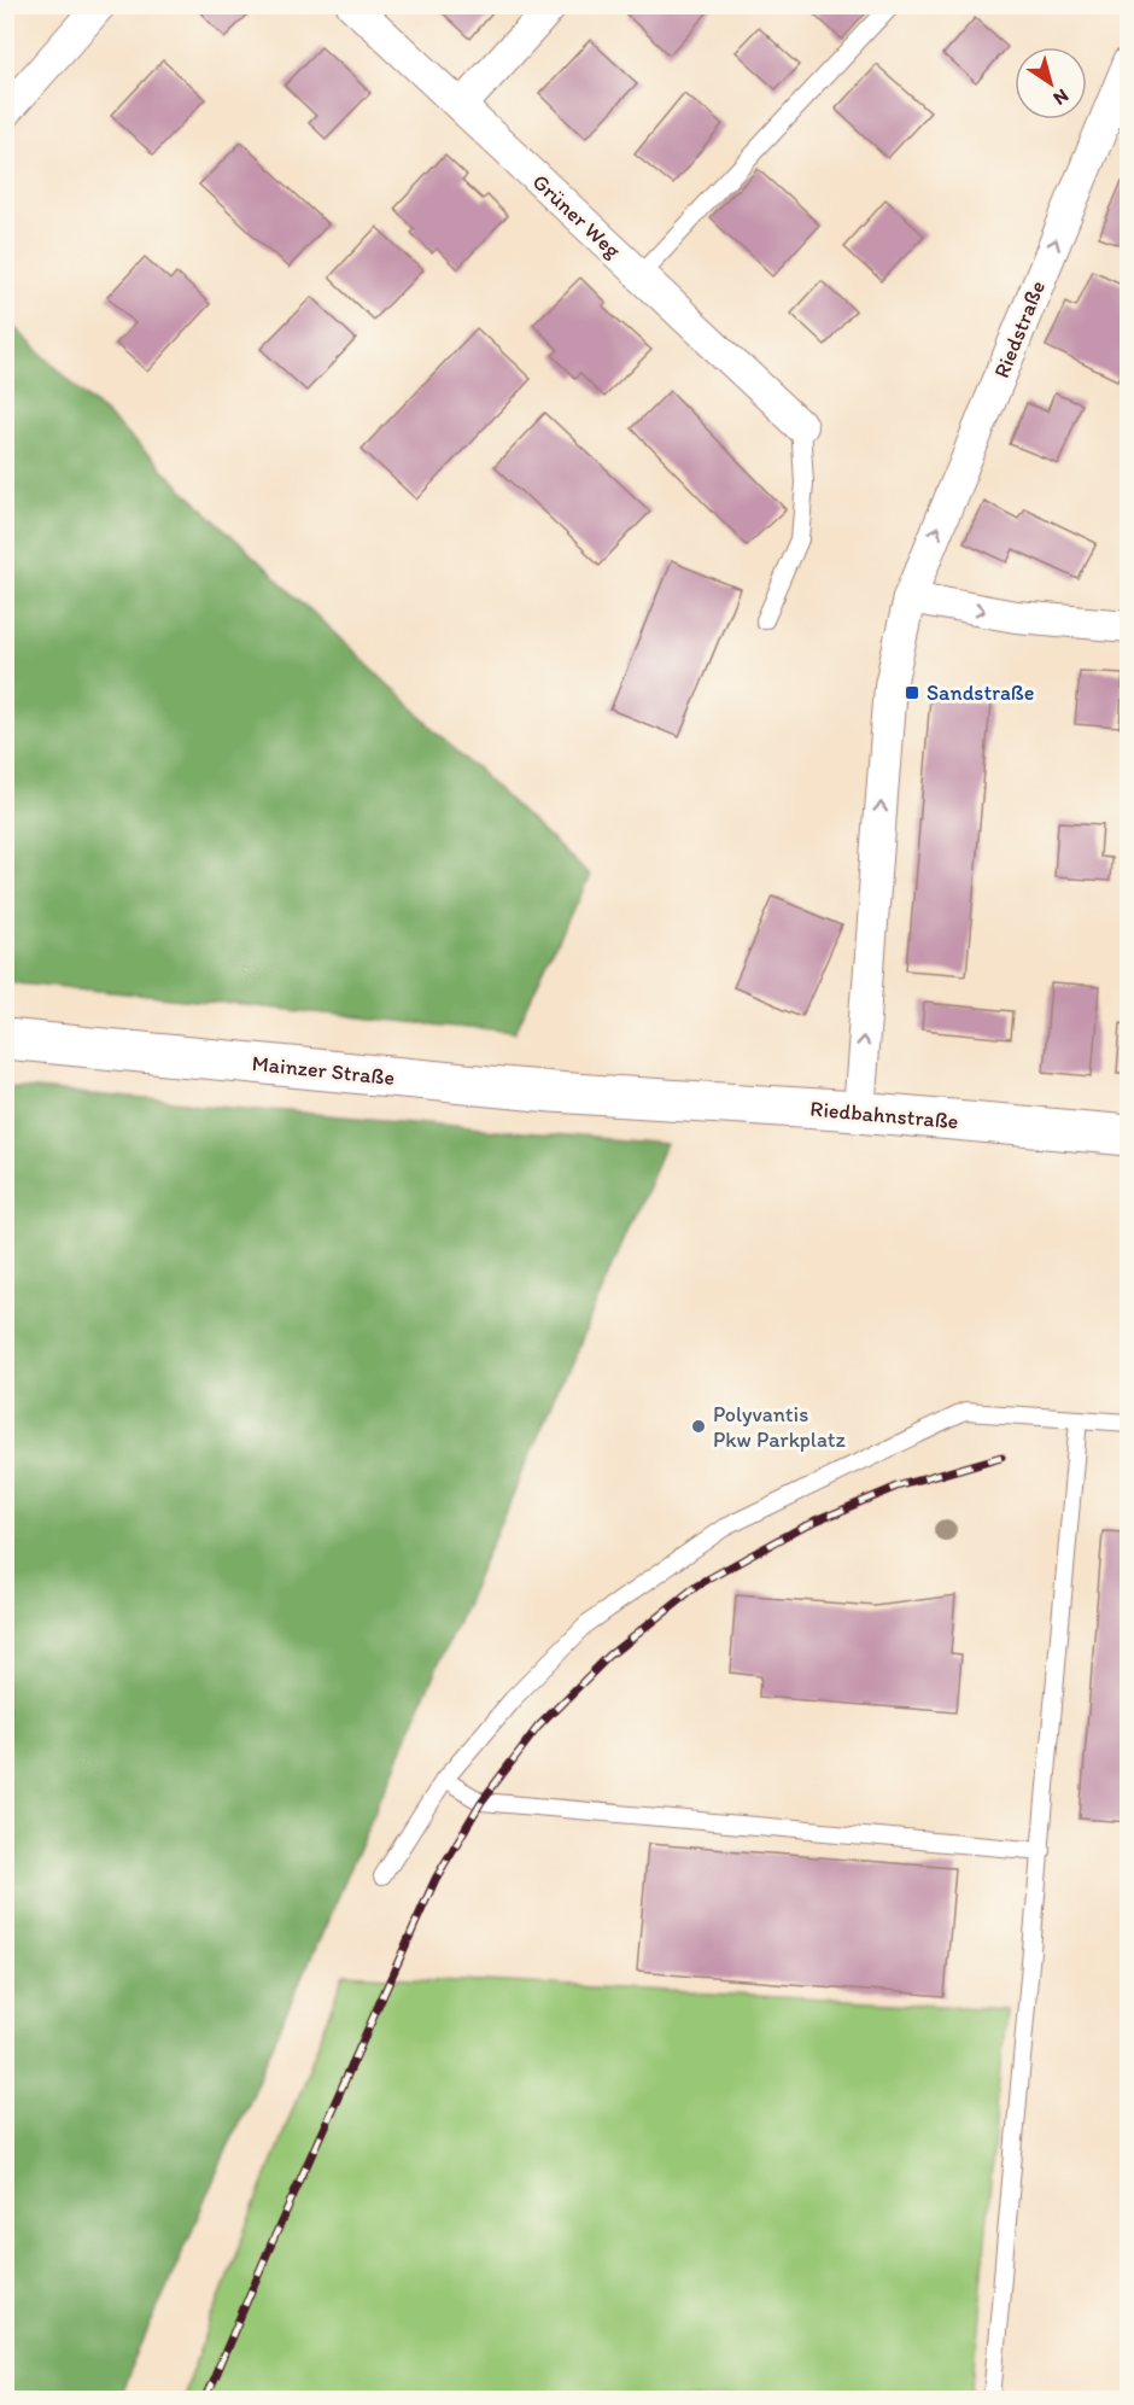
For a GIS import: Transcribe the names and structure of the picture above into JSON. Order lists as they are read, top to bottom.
{
  "streets": {
    "main road": ["Mainzer Straße", "Riedbahnstraße"],
    "street": ["Grüner Weg", "Riedstraße"]
  },
  "crossings": [
    ["Mainzer Straße", "Riedbahnstraße"]
  ],
  "one_way": ["Riedstraße"],
  "places": {
    "transit": ["Sandstraße"],
    "other": ["Polyvantis Pkw Parkplatz"]
  },
  "north": "bottom right"
}
